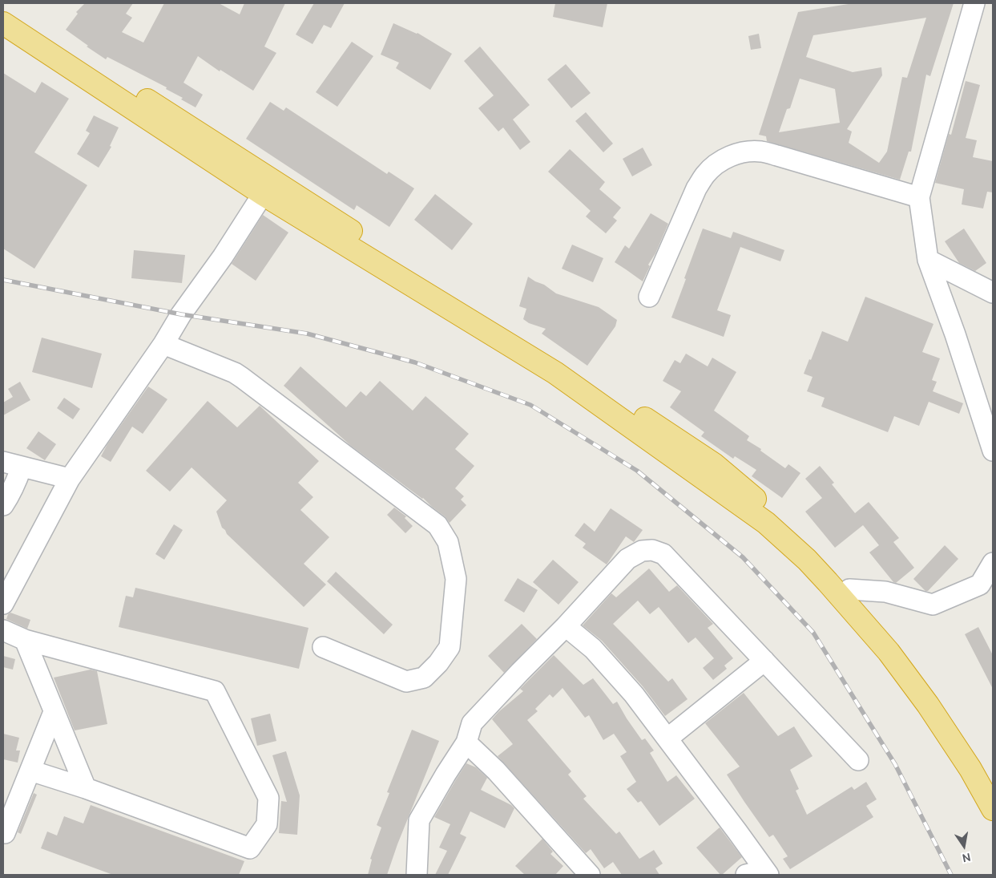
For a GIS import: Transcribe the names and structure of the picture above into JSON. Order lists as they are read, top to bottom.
{
  "north": "bottom"
}
